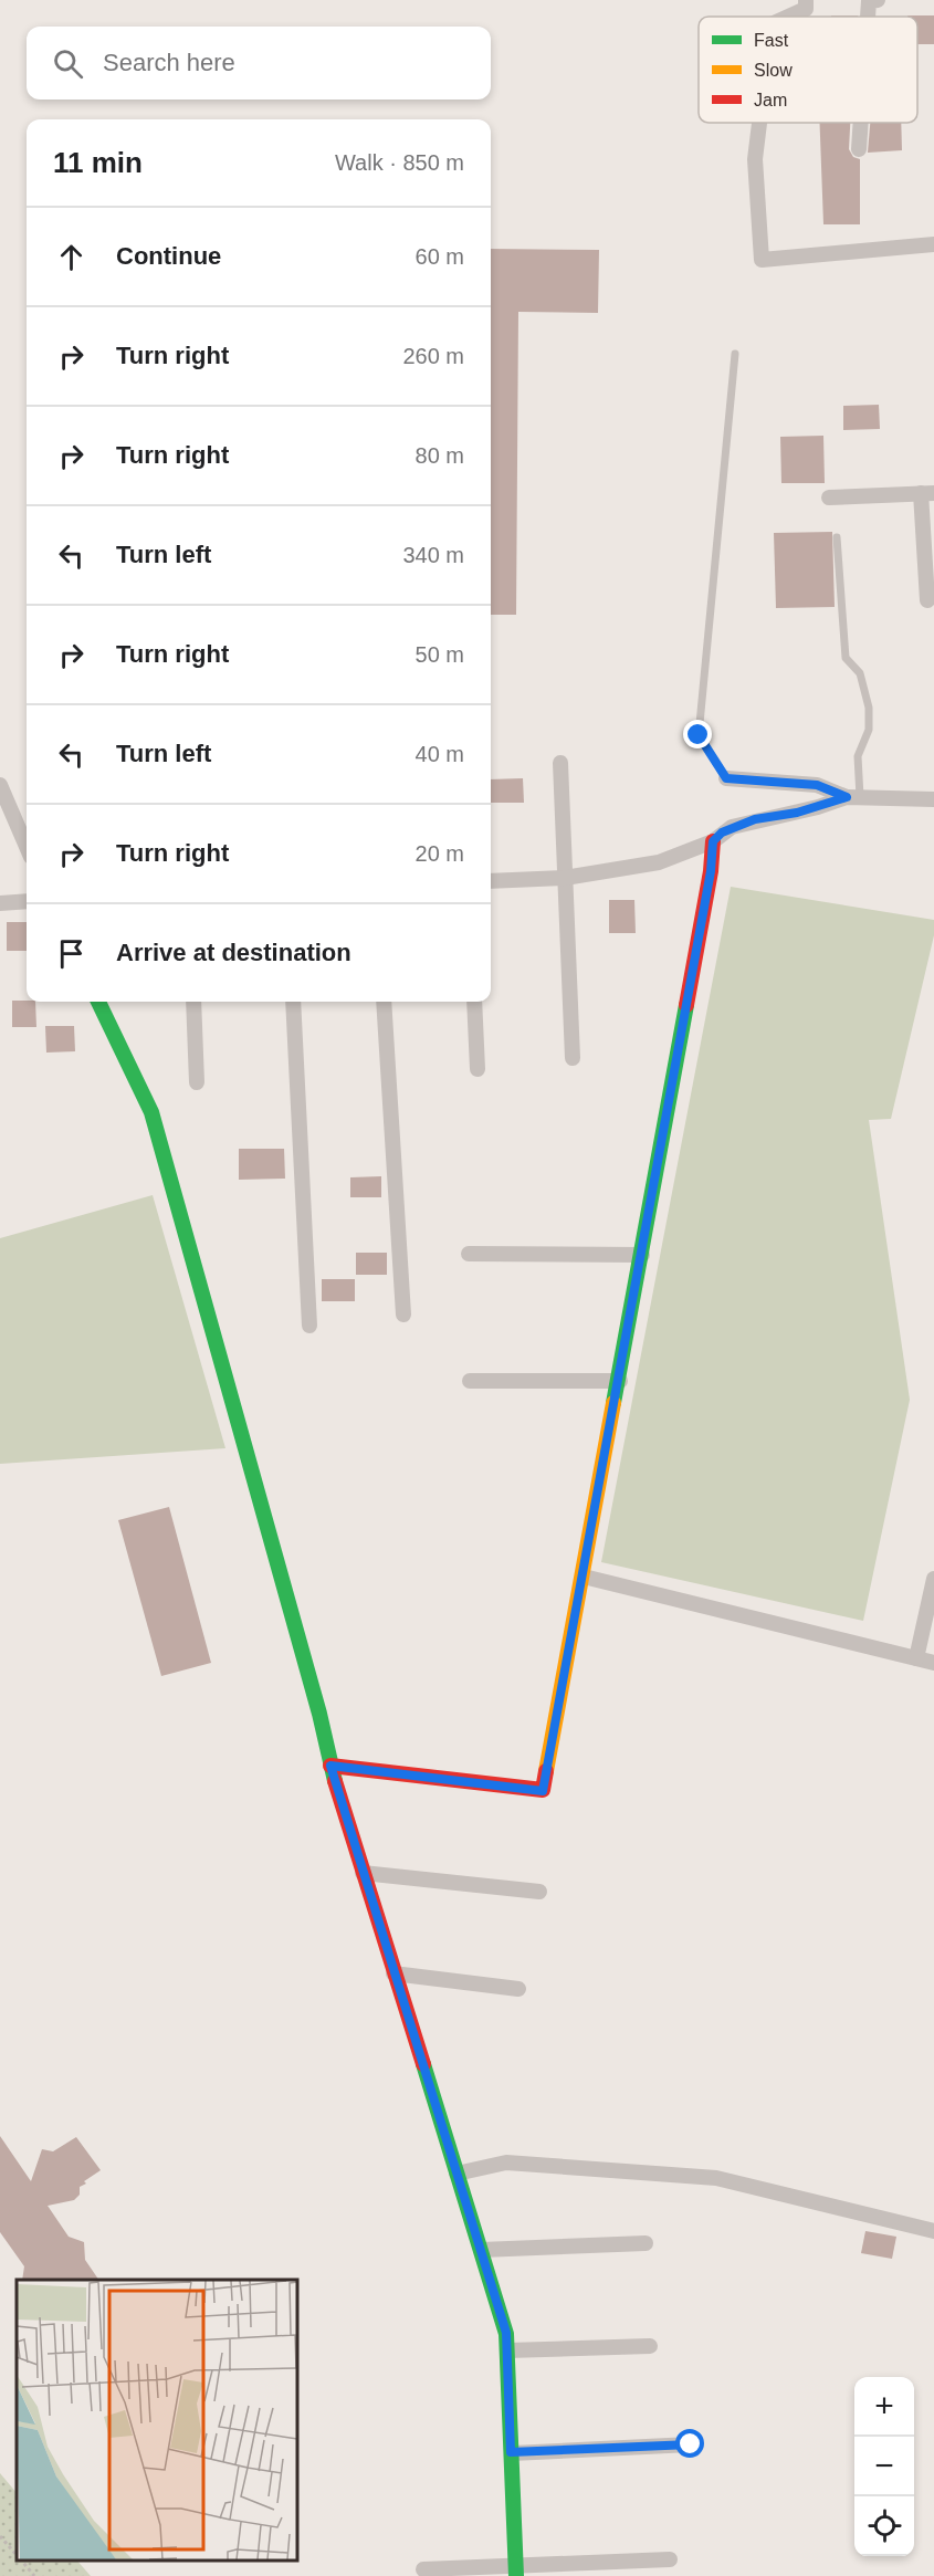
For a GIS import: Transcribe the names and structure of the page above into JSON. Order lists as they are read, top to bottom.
{
  "legend": ["Fast", "Slow", "Jam"],
  "page": {
    "search": "Search here",
    "heading": ["11 min", "Walk · 850 m"],
    "list": [
      ["Continue", "60 m"],
      ["Turn right", "260 m"],
      ["Turn right", "80 m"],
      ["Turn left", "340 m"],
      ["Turn right", "50 m"],
      ["Turn left", "40 m"],
      ["Turn right", "20 m"],
      "Arrive at destination"
    ],
    "map_buttons": ["+", "−"]
  }
}
